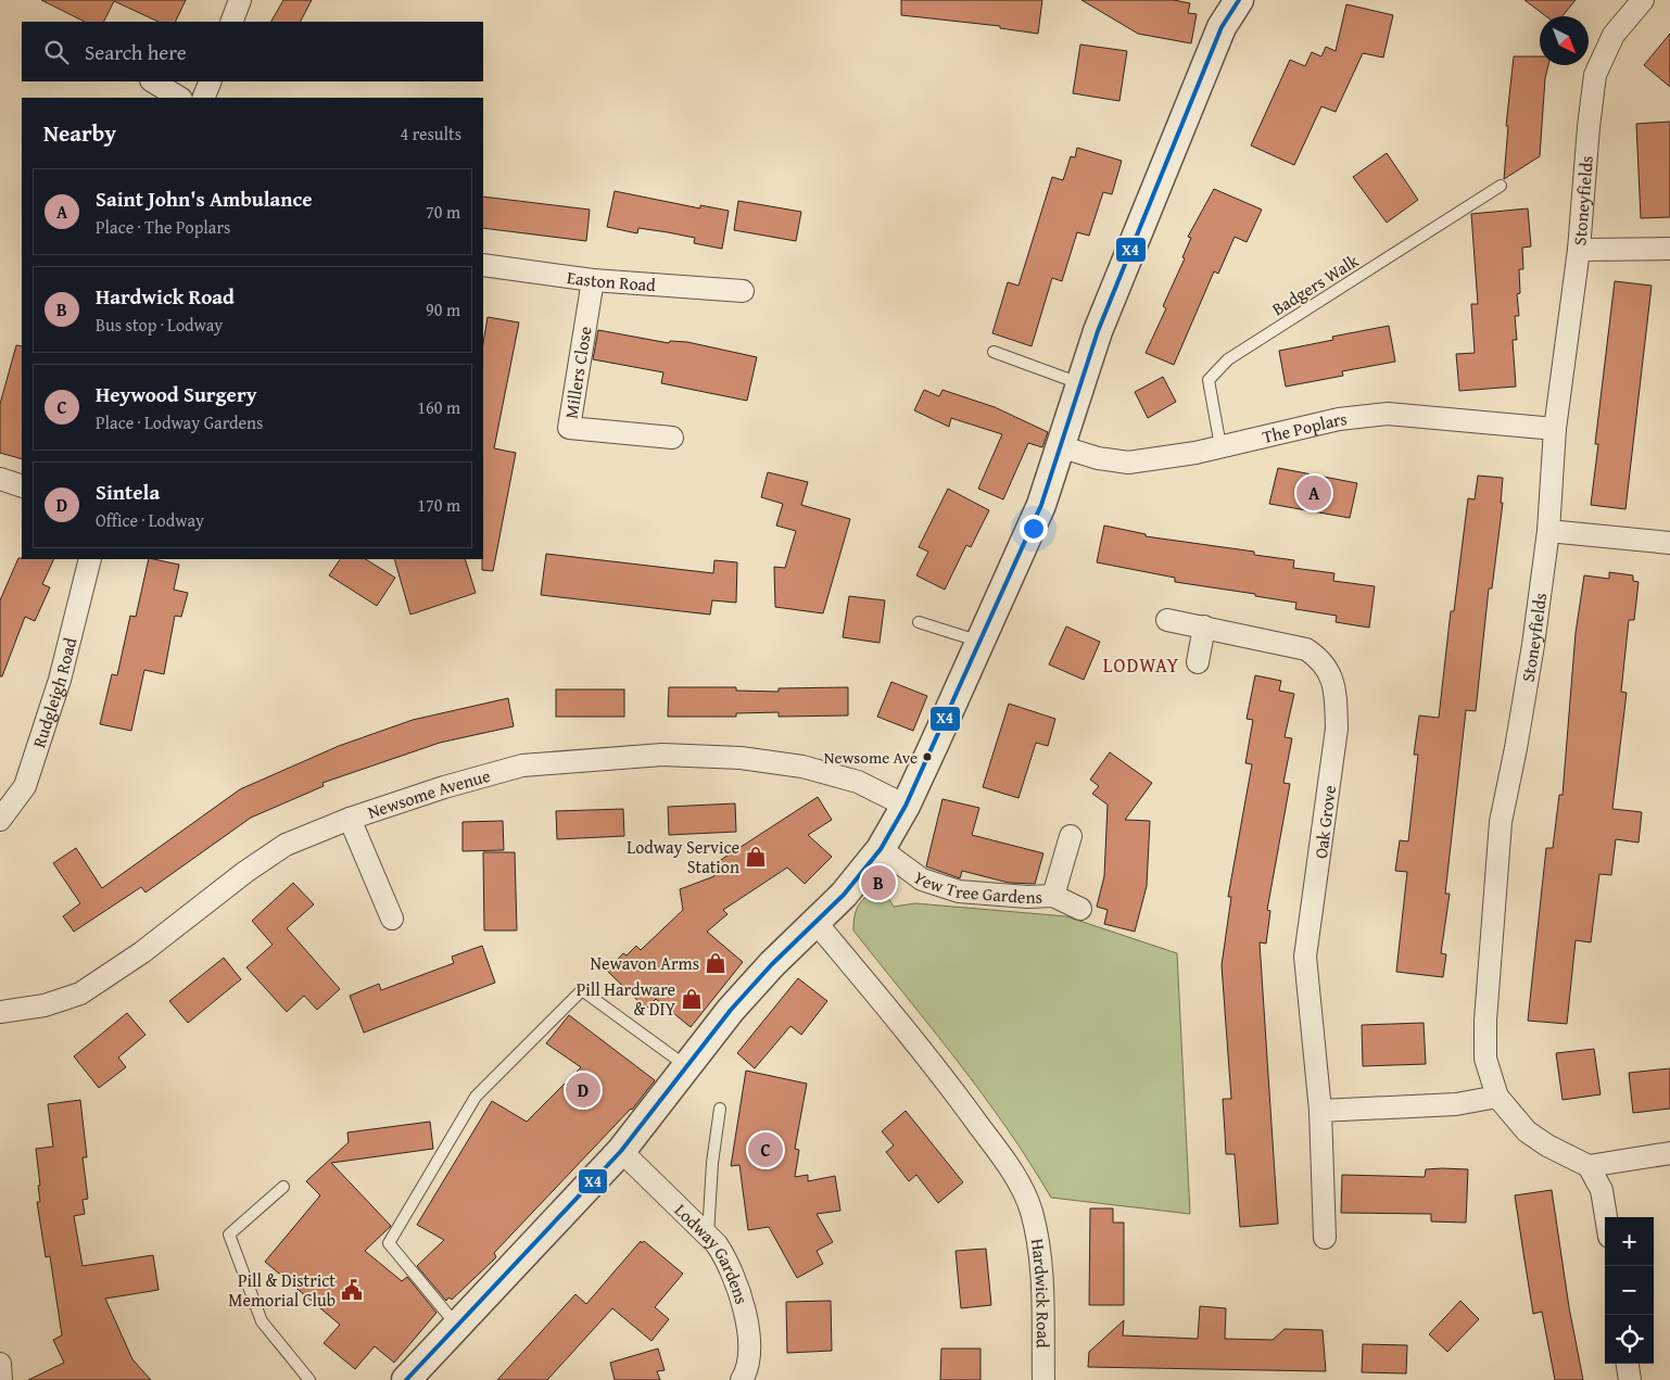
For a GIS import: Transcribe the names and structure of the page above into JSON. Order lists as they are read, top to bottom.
{
  "streets": {
    "street": [
      "Stoneyfields",
      "Easton Road",
      "Millers Close",
      "The Poplars",
      "Rudgleigh Road",
      "Newsome Avenue",
      "Oak Grove",
      "Yew Tree Gardens",
      "Lodway Gardens",
      "Hardwick Road"
    ],
    "lane": ["Badgers Walk"]
  },
  "crossings": [
    ["Stoneyfields", "The Poplars"],
    ["Easton Road", "Millers Close"],
    ["Badgers Walk", "The Poplars"]
  ],
  "districts": ["LODWAY"],
  "places": {
    "other": ["Newsome Ave"],
    "shop": ["Lodway Service Station", "Newavon Arms", "Pill Hardware & DIY"],
    "public building": ["Pill & District Memorial Club"]
  },
  "lines": ["transit line X4"],
  "north": "bottom right",
  "page": {
    "search": "Search here",
    "heading": ["Nearby", "4 results"],
    "list": [
      {
        "mark": "A",
        "name": "Saint John's Ambulance",
        "note": "Place · The Poplars",
        "value": "70 m"
      },
      {
        "mark": "B",
        "name": "Hardwick Road",
        "note": "Bus stop · Lodway",
        "value": "90 m"
      },
      {
        "mark": "C",
        "name": "Heywood Surgery",
        "note": "Place · Lodway Gardens",
        "value": "160 m"
      },
      {
        "mark": "D",
        "name": "Sintela",
        "note": "Office · Lodway",
        "value": "170 m"
      }
    ],
    "pins": [
      "A",
      "B",
      "D",
      "C"
    ],
    "map_buttons": ["+", "−"]
  }
}
